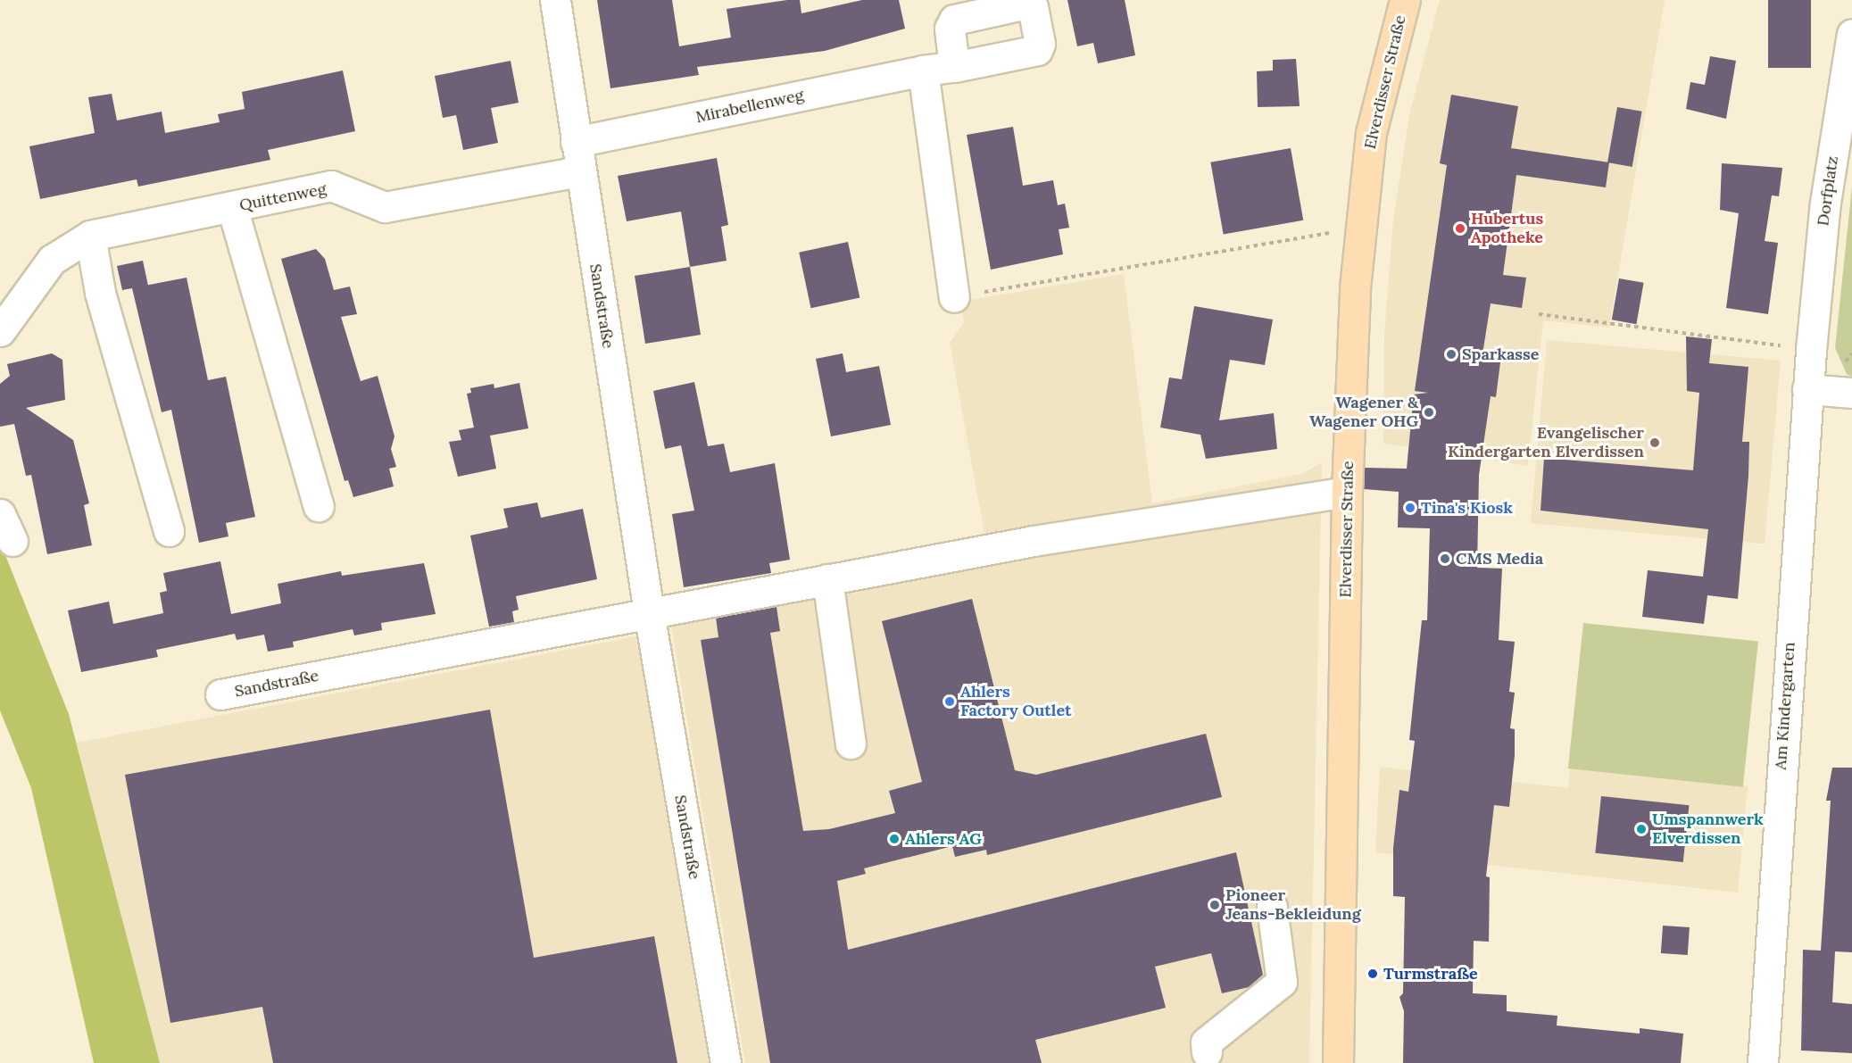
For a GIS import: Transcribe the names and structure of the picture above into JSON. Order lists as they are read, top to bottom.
{
  "streets": {
    "main road": ["Elverdisser Straße"],
    "street": [
      "Mirabellenweg",
      "Dorfplatz",
      "Quittenweg",
      "Sandstraße",
      "Am Kindergarten"
    ]
  },
  "crossings": [
    ["Mirabellenweg", "Sandstraße"],
    ["Dorfplatz", "Am Kindergarten"],
    ["Quittenweg", "Sandstraße"]
  ],
  "places": [
    "Hubertus Apotheke",
    "Sparkasse",
    "Wagener & Wagener OHG",
    "Evangelischer Kindergarten Elverdissen",
    "Tina's Kiosk",
    "CMS Media",
    "Ahlers Factory Outlet",
    "Umspannwerk Elverdissen",
    "Ahlers AG",
    "Pioneer Jeans-Bekleidung",
    "Turmstraße"
  ]
}
